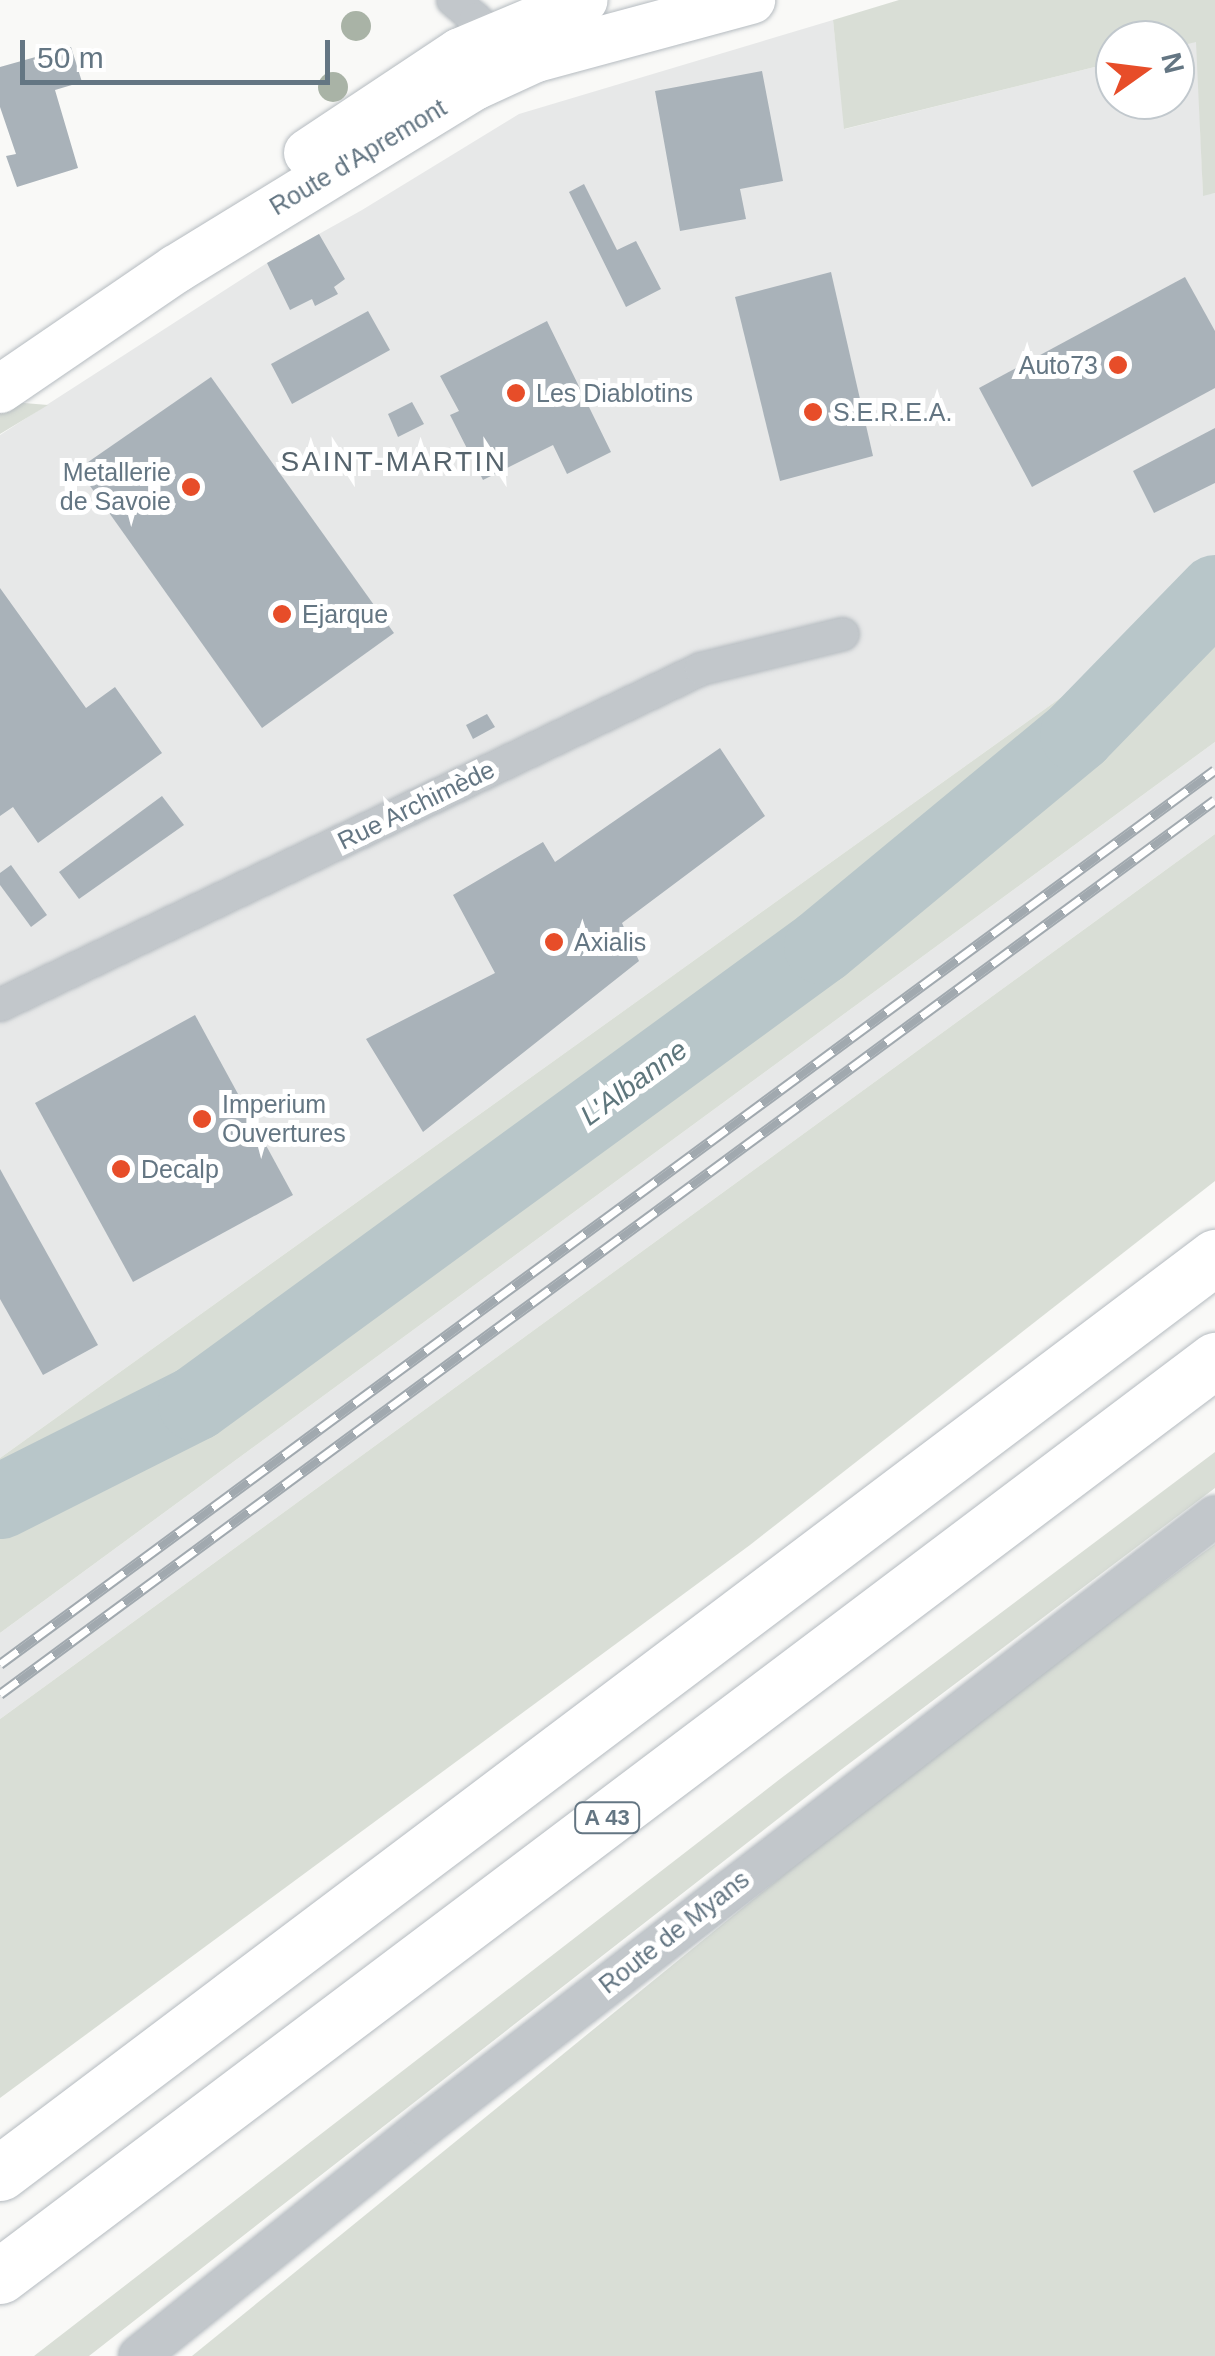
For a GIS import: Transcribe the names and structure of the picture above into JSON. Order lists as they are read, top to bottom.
{
  "streets": {
    "highway": ["A 43"],
    "main road": ["Route d'Apremont"],
    "street": ["Rue Archimède", "Route de Myans"]
  },
  "districts": ["SAINT-MARTIN"],
  "water": ["L'Albanne"],
  "places": [
    "Auto73",
    "Les Diablotins",
    "S.E.R.E.A.",
    "Metallerie de Savoie",
    "Ejarque",
    "Axialis",
    "Imperium Ouvertures",
    "Decalp"
  ],
  "scale_bar": "50 m",
  "north": "right"
}
